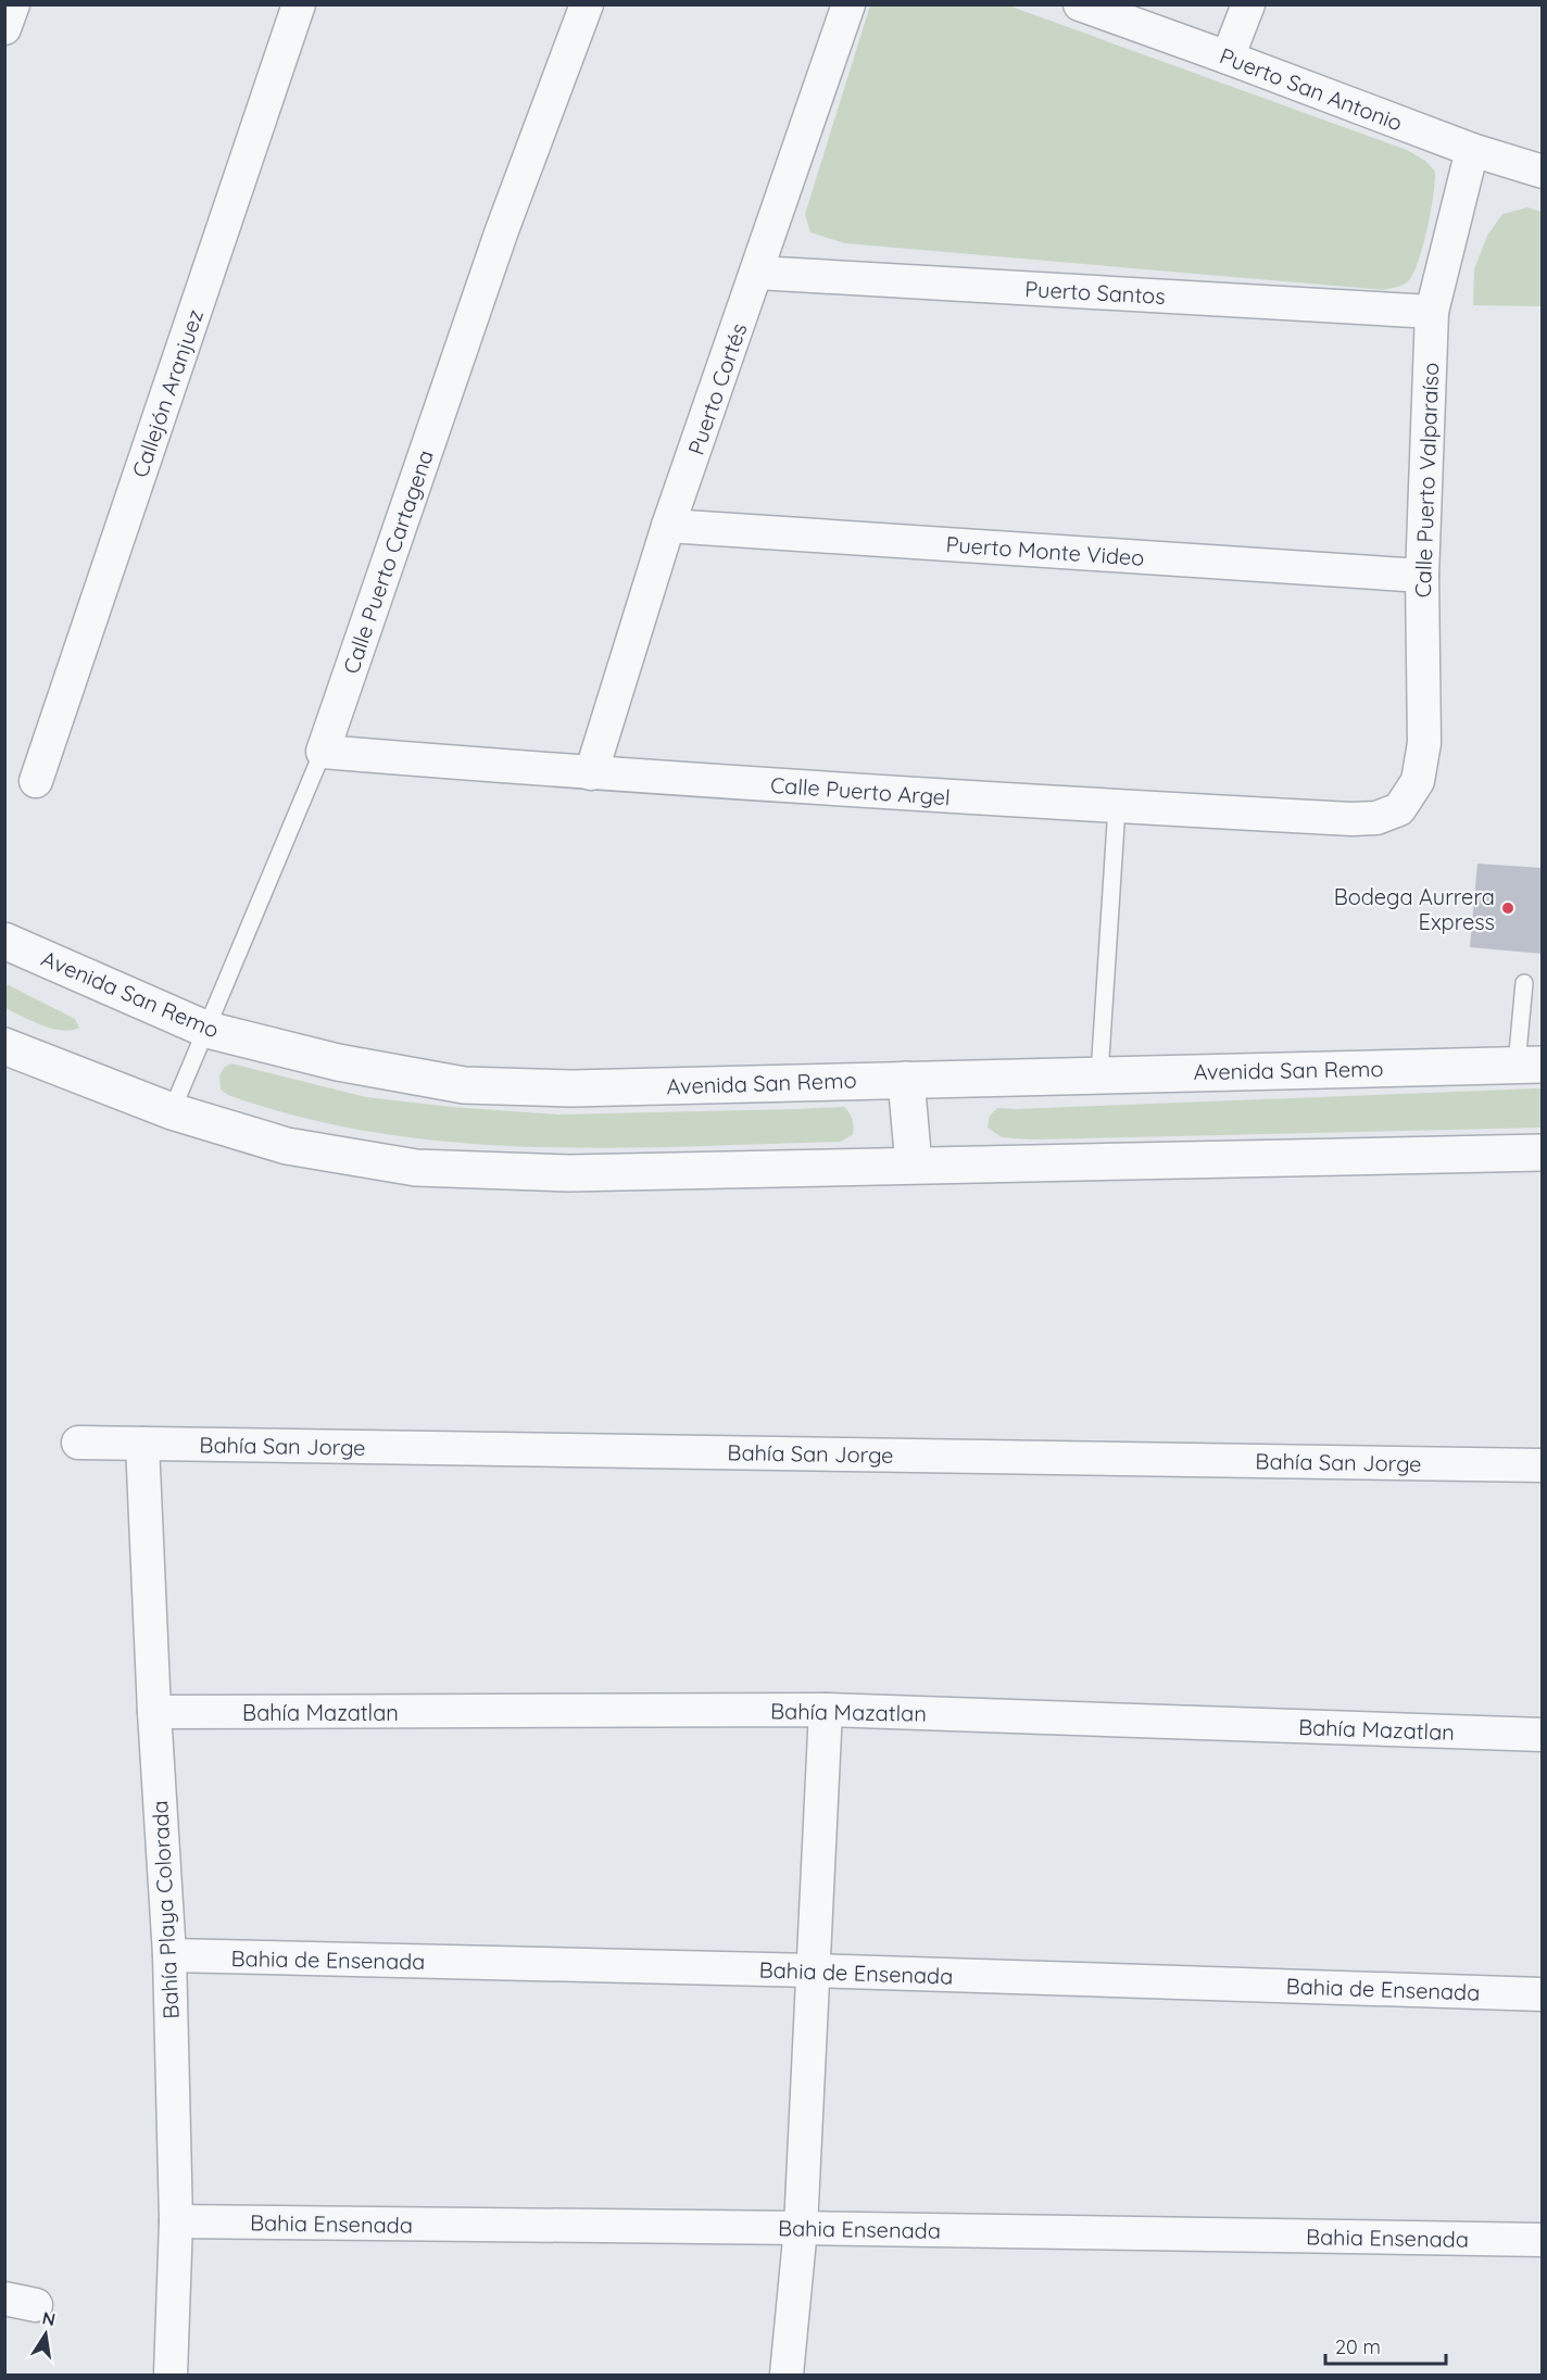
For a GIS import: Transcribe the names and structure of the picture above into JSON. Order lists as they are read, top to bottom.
{
  "streets": {
    "street": [
      "Puerto San Antonio",
      "Puerto Santos",
      "Puerto Cortés",
      "Callejón Aranjuez",
      "Calle Puerto Valparaíso",
      "Puerto Monte Video",
      "Calle Puerto Cartagena",
      "Calle Puerto Argel",
      "Avenida San Remo",
      "Bahía San Jorge",
      "Bahía Mazatlan",
      "Bahía Playa Colorada",
      "Bahia de Ensenada",
      "Bahia Ensenada"
    ]
  },
  "crossings": [
    ["Puerto San Antonio", "Calle Puerto Valparaíso"],
    ["Puerto Santos", "Puerto Cortés"],
    ["Puerto Santos", "Calle Puerto Valparaíso"],
    ["Puerto Cortés", "Puerto Monte Video"],
    ["Puerto Cortés", "Calle Puerto Argel"],
    ["Calle Puerto Valparaíso", "Puerto Monte Video"],
    ["Calle Puerto Valparaíso", "Calle Puerto Argel"],
    ["Calle Puerto Cartagena", "Calle Puerto Argel"],
    ["Calle Puerto Cartagena", "Avenida San Remo"],
    ["Bahía San Jorge", "Bahía Playa Colorada"],
    ["Bahía Mazatlan", "Bahía Playa Colorada"],
    ["Bahía Playa Colorada", "Bahia de Ensenada"],
    ["Bahía Playa Colorada", "Bahia Ensenada"]
  ],
  "places": ["Bodega Aurrera Express"],
  "scale_bar": "20 m",
  "north": "top"
}
